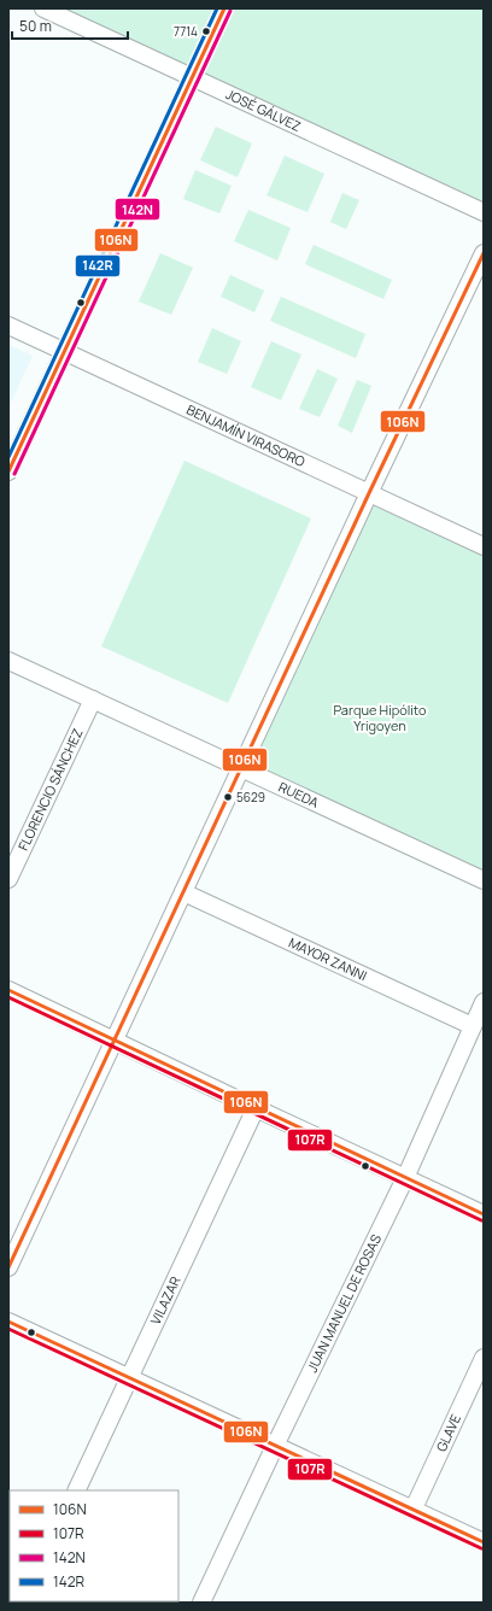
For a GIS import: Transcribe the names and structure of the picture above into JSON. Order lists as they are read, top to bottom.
{
  "streets": {
    "street": [
      "JOSÉ GÁLVEZ",
      "BENJAMÍN VIRASORO",
      "FLORENCIO SÁNCHEZ",
      "RUEDA",
      "MAYOR ZANNI",
      "VILAZAR",
      "JUAN MANUEL DE ROSAS",
      "GLAVE"
    ]
  },
  "crossings": [
    ["FLORENCIO SÁNCHEZ", "RUEDA"],
    ["MAYOR ZANNI", "JUAN MANUEL DE ROSAS"]
  ],
  "parks": ["Parque Hipólito Yrigoyen"],
  "places": ["7714", "5629"],
  "lines": [
    "transit line 106N",
    "transit line 142R",
    "transit line 142N",
    "transit line 107R"
  ],
  "legend": [
    "106N",
    "107R",
    "142N",
    "142R"
  ],
  "scale_bar": "50 m"
}
